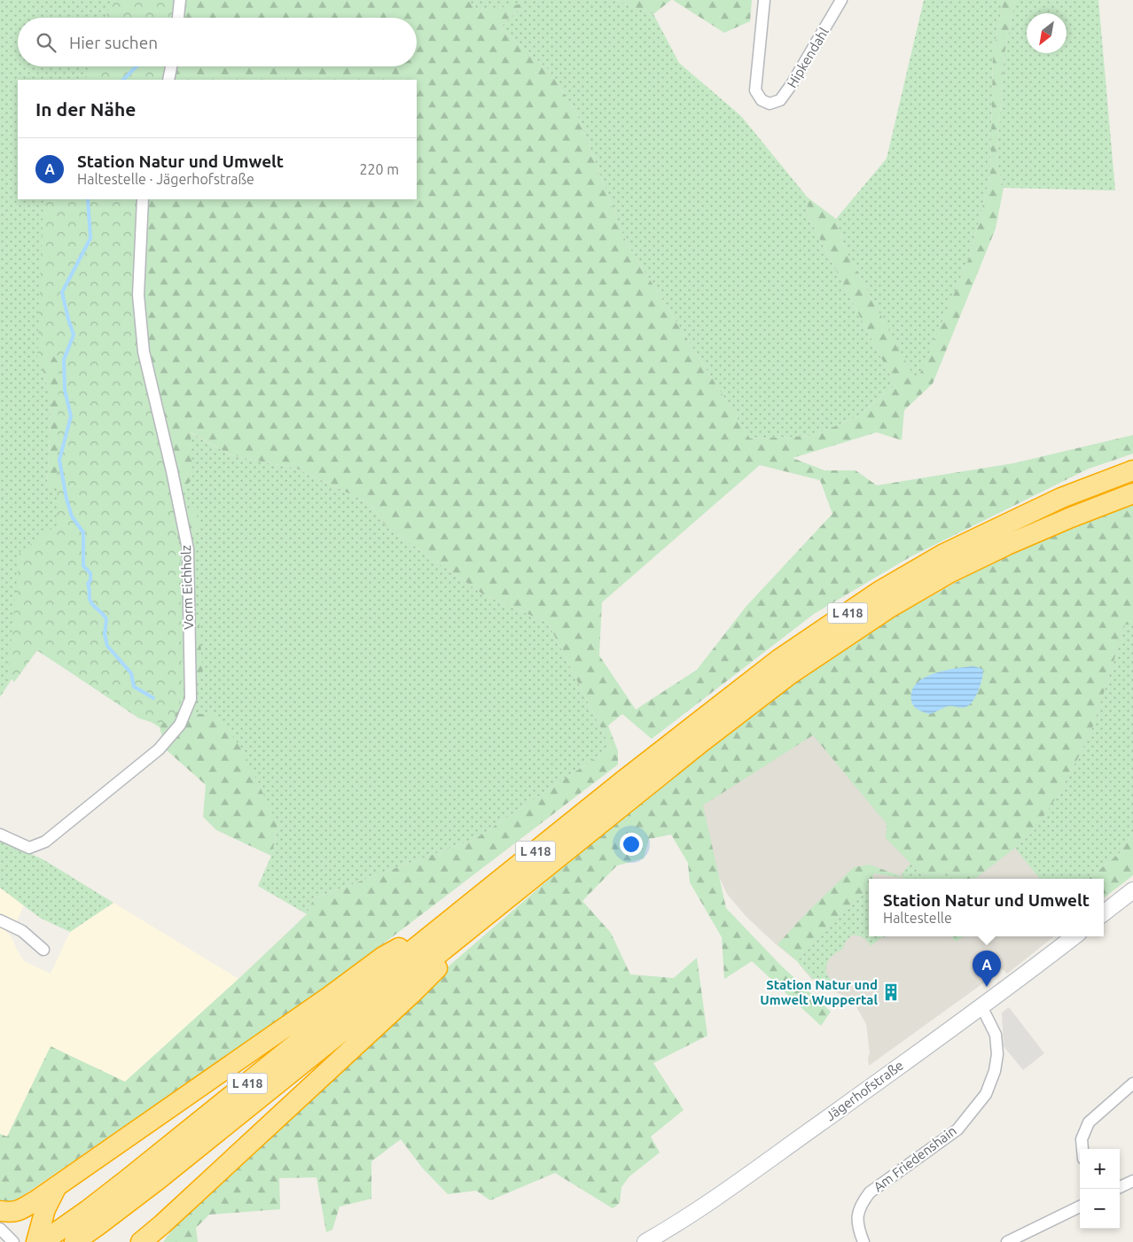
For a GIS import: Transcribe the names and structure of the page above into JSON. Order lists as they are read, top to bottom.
{
  "streets": {
    "highway": ["L 418"],
    "main road": ["Jägerhofstraße"],
    "street": ["Hipkendahl", "Vorm Eichholz", "Am Friedenshain"]
  },
  "crossings": [
    ["Jägerhofstraße", "Am Friedenshain"]
  ],
  "places": {
    "building": ["Station Natur und Umwelt Wuppertal"]
  },
  "north": "bottom left",
  "page": {
    "search": "Hier suchen",
    "heading": "In der Nähe",
    "list": [
      {
        "mark": "A",
        "name": "Station Natur und Umwelt",
        "note": "Haltestelle · Jägerhofstraße",
        "value": "220 m"
      }
    ],
    "popup": ["Station Natur und Umwelt", "Haltestelle"],
    "pins": "A",
    "map_buttons": ["+", "−"]
  }
}
